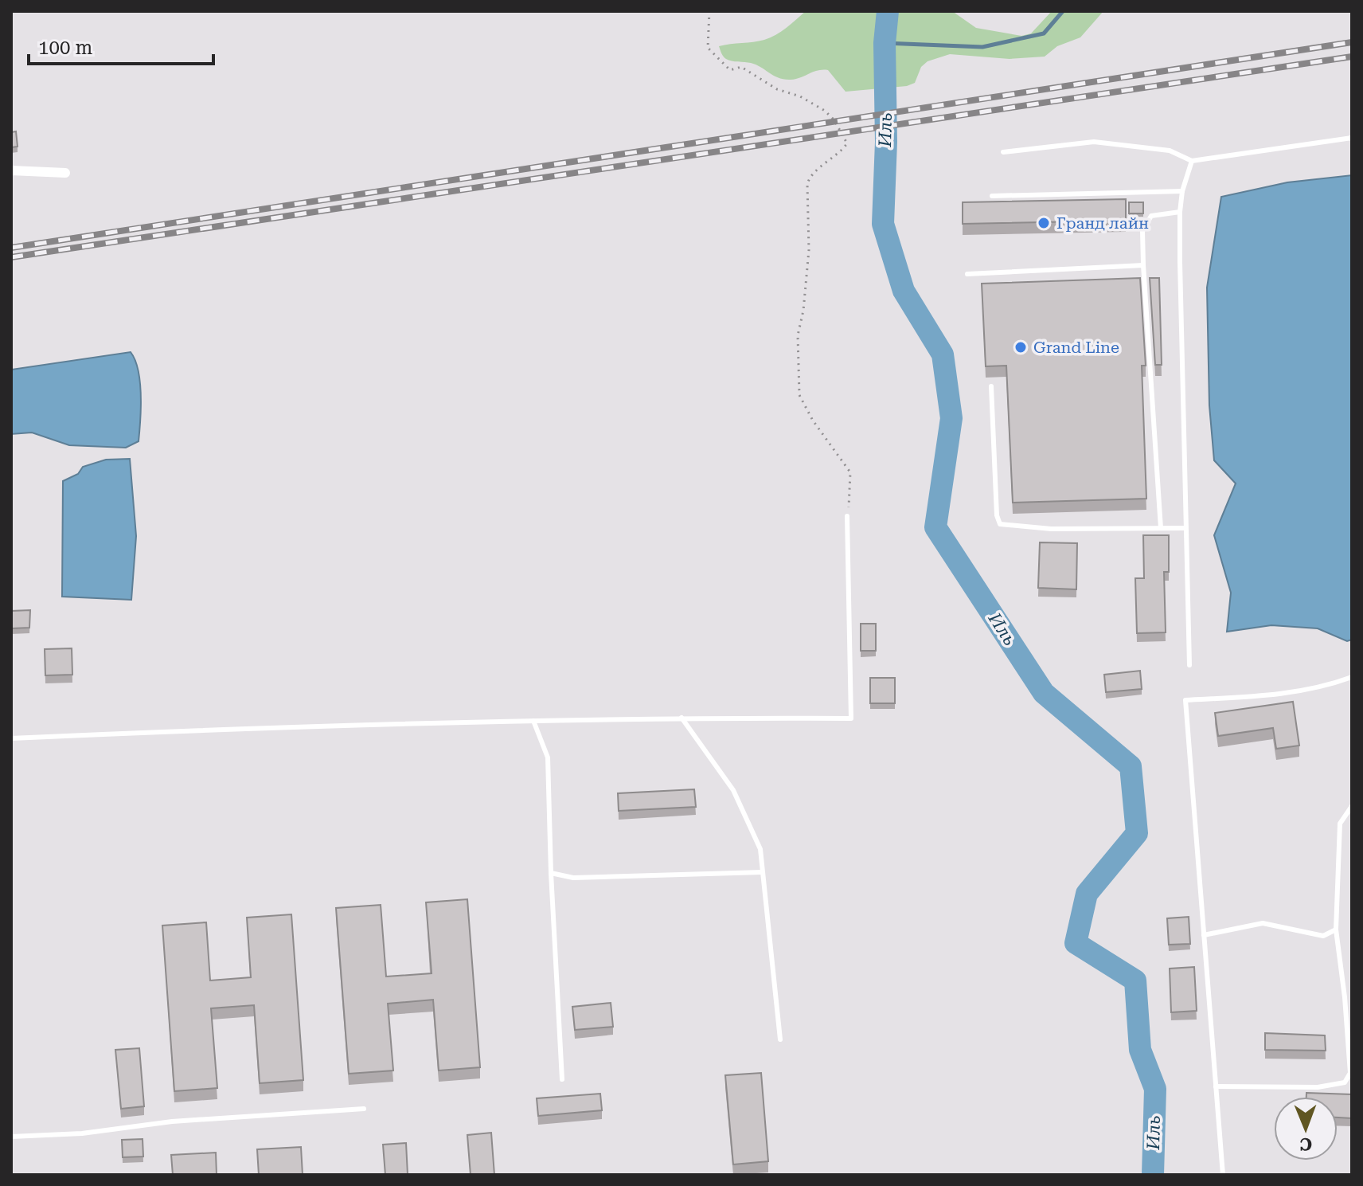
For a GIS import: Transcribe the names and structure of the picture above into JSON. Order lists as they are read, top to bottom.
{
  "water": ["Иль"],
  "places": ["Гранд лайн", "Grand Line"],
  "scale_bar": "100 m",
  "north": "bottom"
}
